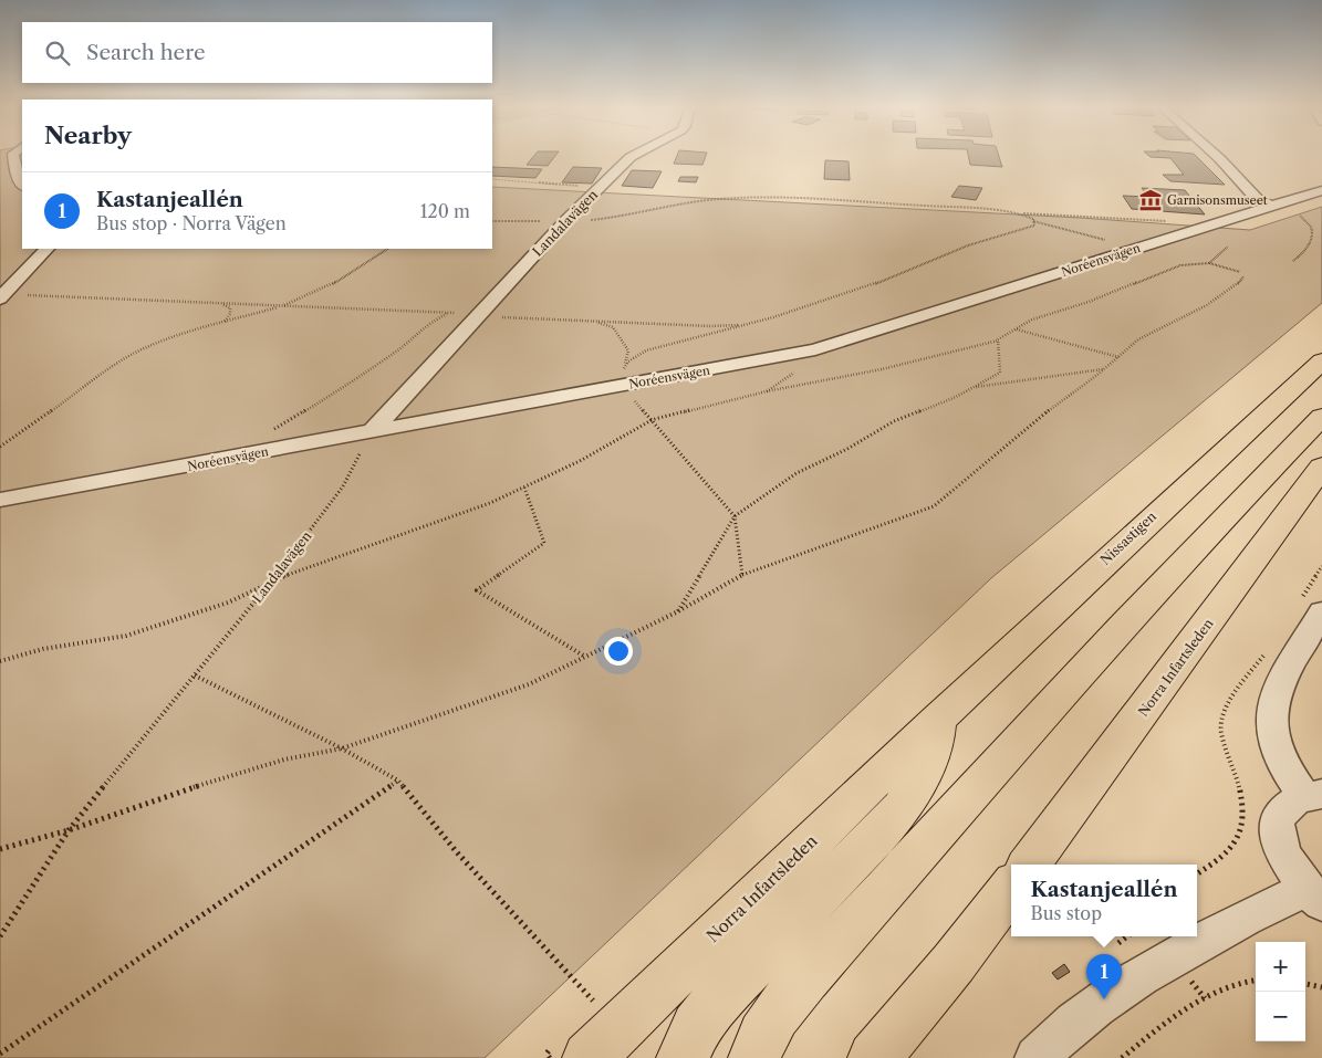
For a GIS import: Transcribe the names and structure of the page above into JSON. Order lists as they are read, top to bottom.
{
  "streets": {
    "highway": ["Nissastigen", "Norra Infartsleden"],
    "street": ["Landalavägen", "Noréensvägen"]
  },
  "crossings": [
    ["Landalavägen", "Noréensvägen"],
    ["Nissastigen", "Norra Infartsleden"]
  ],
  "places": {
    "museum": ["Garnisonsmuseet"]
  },
  "page": {
    "search": "Search here",
    "heading": "Nearby",
    "list": [
      {
        "mark": "1",
        "name": "Kastanjeallén",
        "note": "Bus stop · Norra Vägen",
        "value": "120 m"
      }
    ],
    "popup": ["Kastanjeallén", "Bus stop"],
    "map_buttons": ["+", "−"],
    "pins": "1"
  }
}
